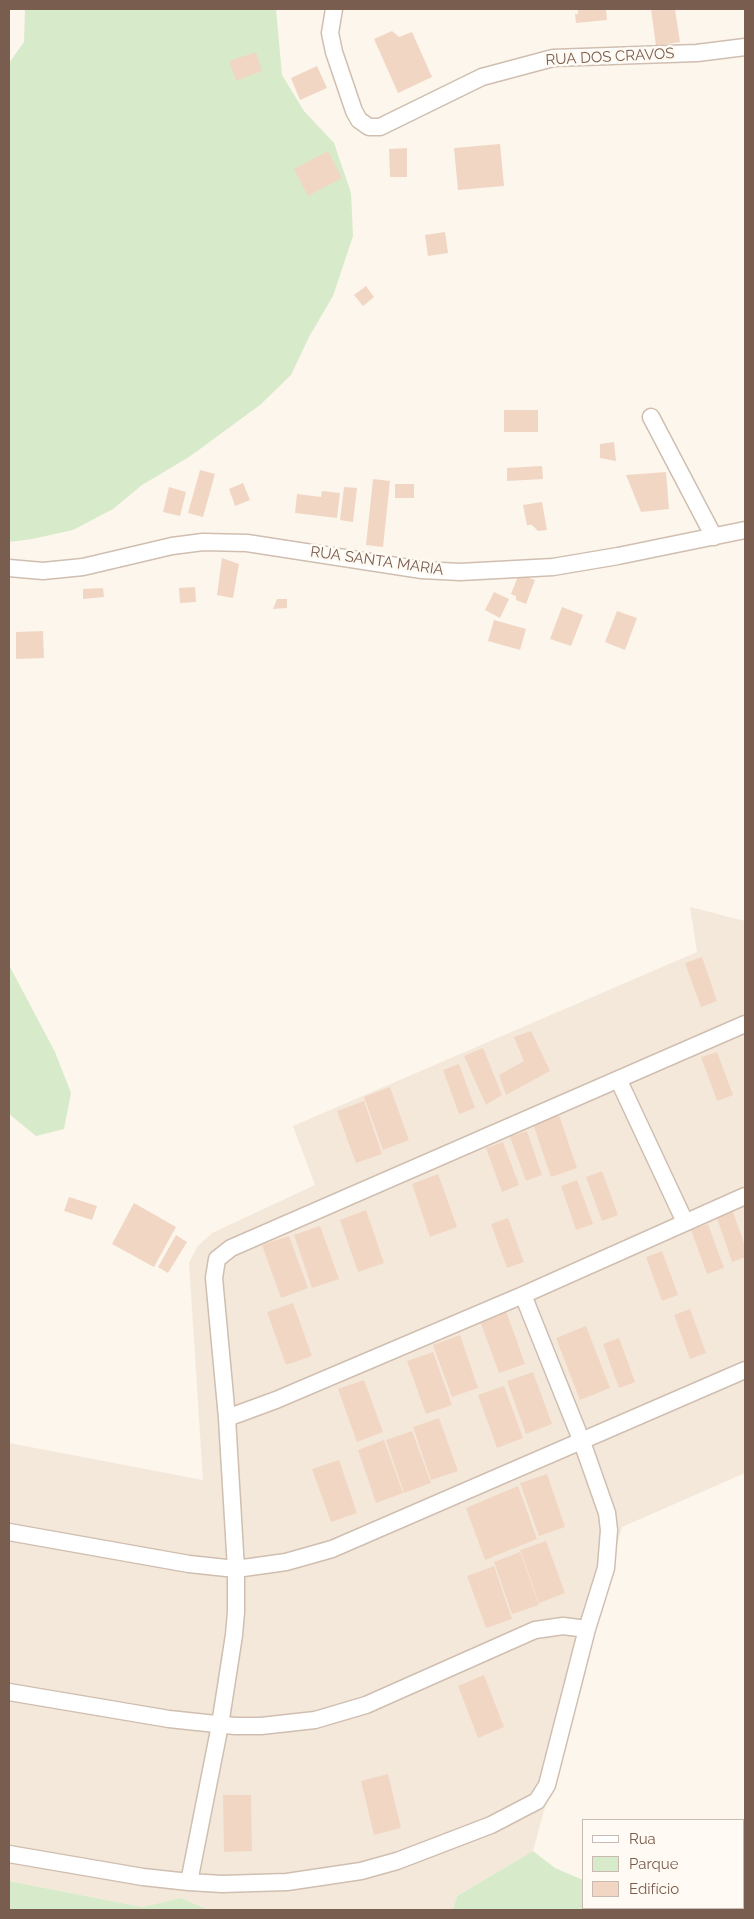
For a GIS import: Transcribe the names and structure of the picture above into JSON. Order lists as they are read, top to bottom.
{
  "streets": {
    "street": ["RUA DOS CRAVOS", "RUA SANTA MARIA"]
  },
  "legend": ["Rua", "Parque", "Edifício"]
}
